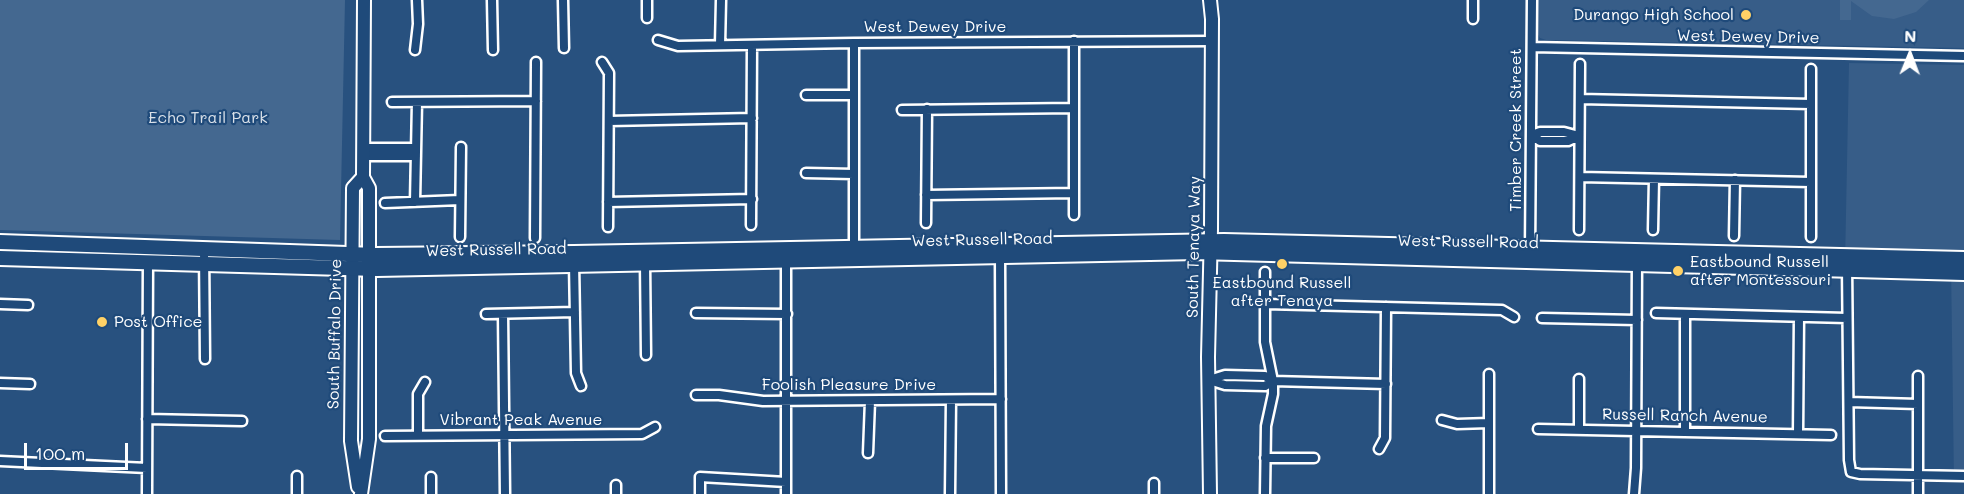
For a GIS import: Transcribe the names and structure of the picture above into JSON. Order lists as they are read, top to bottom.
{
  "streets": {
    "main road": ["West Russell Road"],
    "street": [
      "West Dewey Drive",
      "Timber Creek Street",
      "South Tenaya Way",
      "South Buffalo Drive",
      "Foolish Pleasure Drive",
      "Russell Ranch Avenue",
      "Vibrant Peak Avenue"
    ]
  },
  "crossings": [
    ["West Dewey Drive", "Timber Creek Street"],
    ["West Dewey Drive", "South Tenaya Way"],
    ["Timber Creek Street", "West Russell Road"],
    ["West Russell Road", "South Tenaya Way"],
    ["West Russell Road", "South Buffalo Drive"]
  ],
  "parks": ["Echo Trail Park"],
  "places": [
    "Durango High School",
    "Eastbound Russell after Tenaya",
    "Eastbound Russell after Montessouri",
    "Post Office"
  ],
  "scale_bar": "100 m",
  "north": "top"
}
